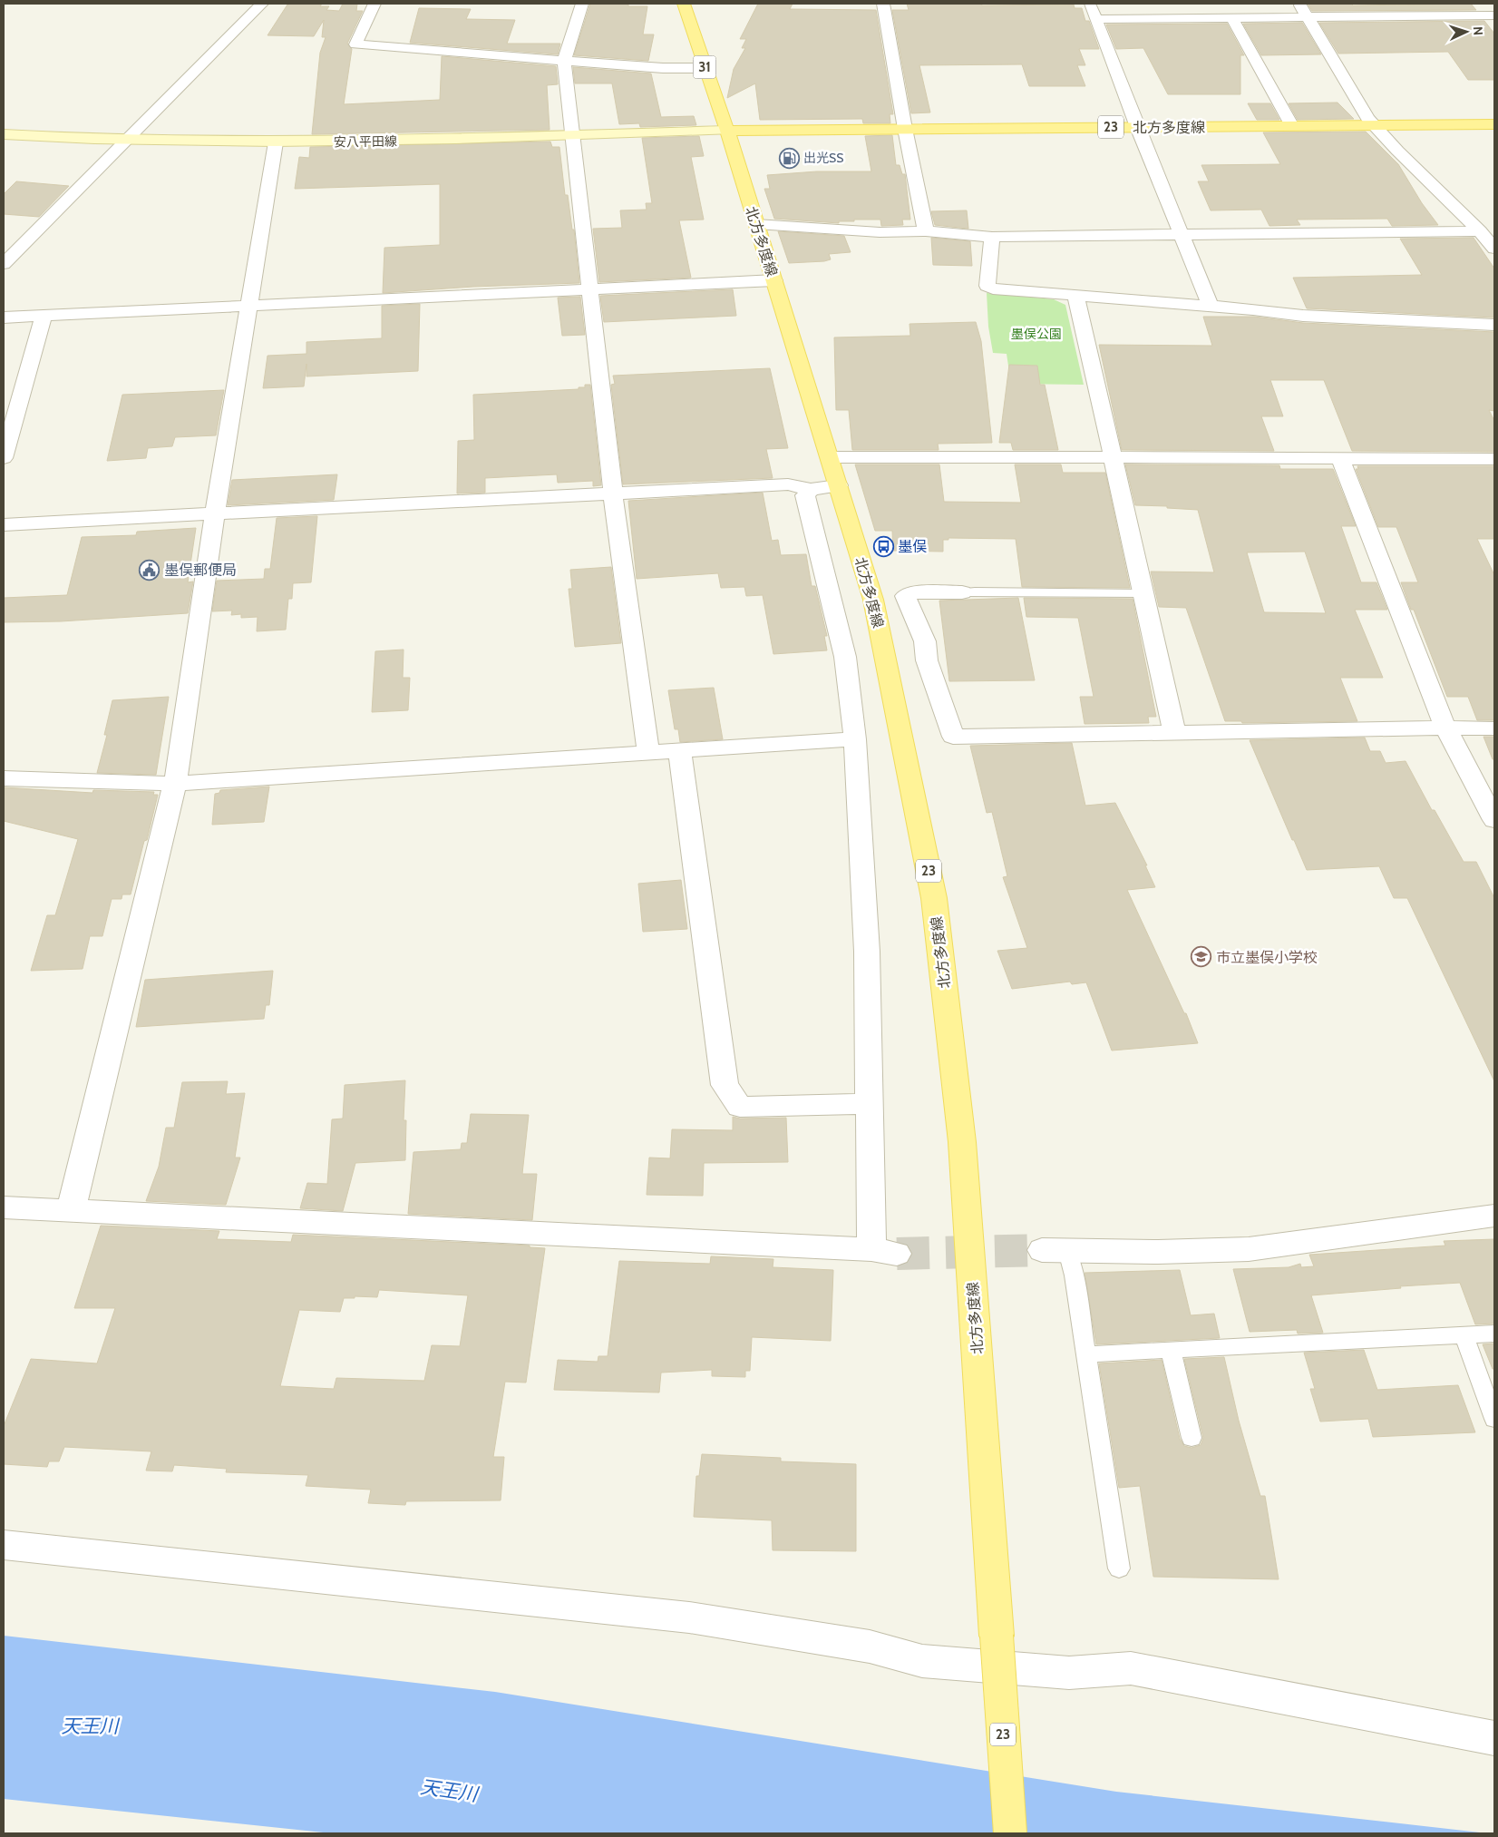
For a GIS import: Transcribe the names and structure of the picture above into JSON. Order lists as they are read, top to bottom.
{
  "streets": {
    "main road": [
      "31",
      "23",
      "北方多度線",
      "安八平田線"
    ]
  },
  "crossings": [
    ["31", "北方多度線"],
    ["31", "安八平田線"],
    ["北方多度線", "安八平田線"]
  ],
  "water": ["天王川"],
  "parks": ["墨俣公園"],
  "places": {
    "fuel station": ["出光SS"],
    "bus stop": ["墨俣"],
    "public building": ["墨俣郵便局"],
    "school or university": ["市立墨俣小学校"]
  },
  "north": "right"
}
